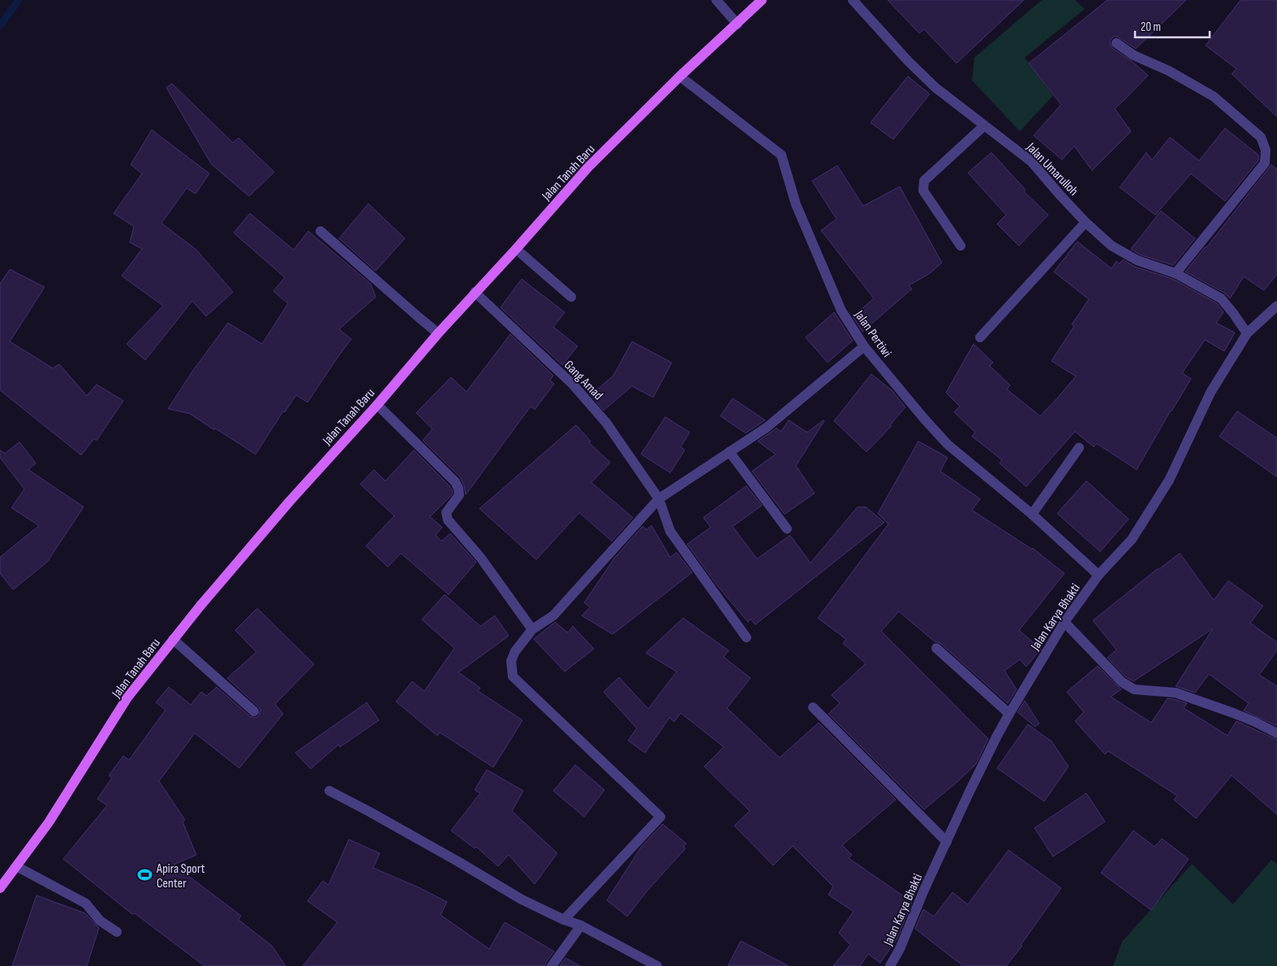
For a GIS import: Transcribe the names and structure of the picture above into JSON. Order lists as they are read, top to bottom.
{
  "streets": {
    "main road": ["Jalan Tanah Baru"],
    "street": [
      "Jalan Umarulloh",
      "Jalan Pertiwi",
      "Gang Amad",
      "Jalan Karya Bhakti"
    ]
  },
  "crossings": [
    ["Jalan Umarulloh", "Jalan Karya Bhakti"],
    ["Jalan Tanah Baru", "Jalan Pertiwi"],
    ["Jalan Tanah Baru", "Gang Amad"],
    ["Jalan Pertiwi", "Jalan Karya Bhakti"]
  ],
  "places": {
    "sports": ["Apira Sport Center"]
  },
  "scale_bar": "20 m"
}
